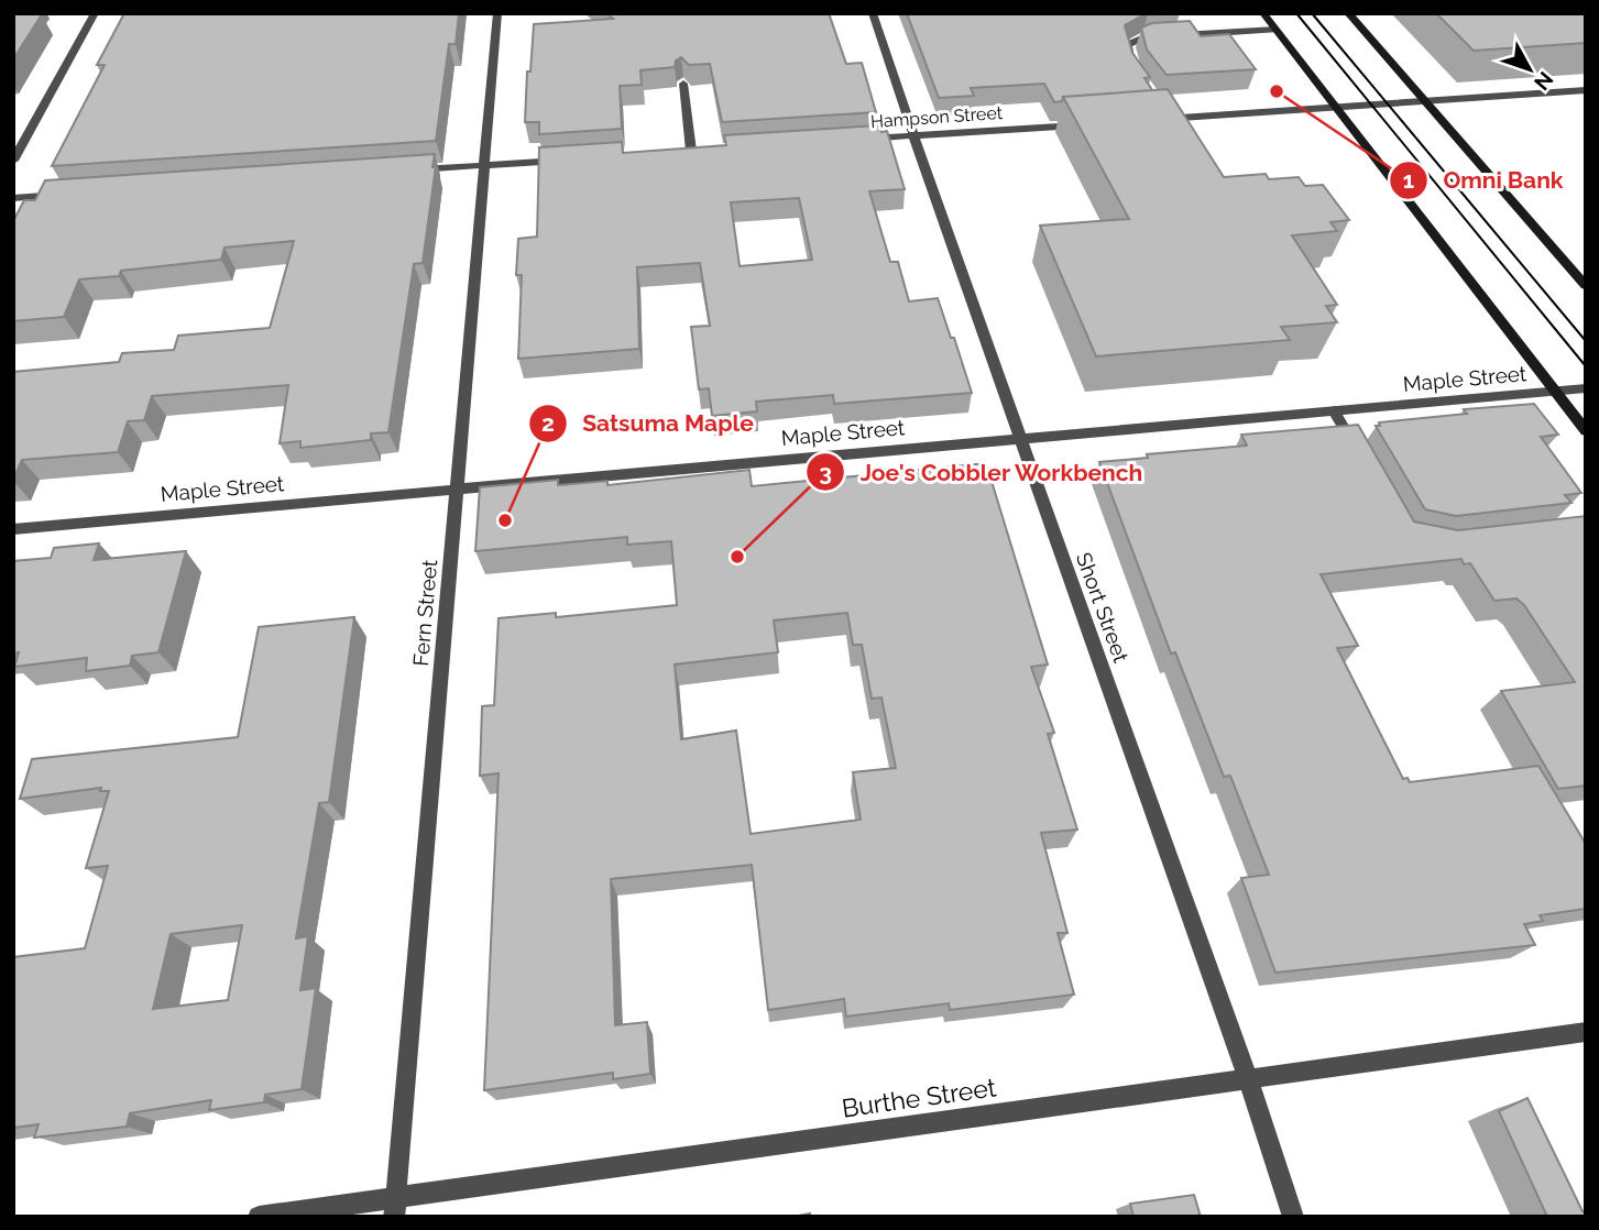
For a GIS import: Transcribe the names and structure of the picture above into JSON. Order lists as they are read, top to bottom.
{
  "streets": {
    "street": [
      "Hampson Street",
      "Maple Street",
      "Short Street",
      "Fern Street",
      "Burthe Street"
    ]
  },
  "crossings": [
    ["Hampson Street", "Short Street"],
    ["Maple Street", "Short Street"],
    ["Maple Street", "Fern Street"],
    ["Short Street", "Burthe Street"],
    ["Fern Street", "Burthe Street"]
  ],
  "places": ["Omni Bank", "Satsuma Maple", "Joe's Cobbler Workbench"],
  "north": "bottom right"
}
